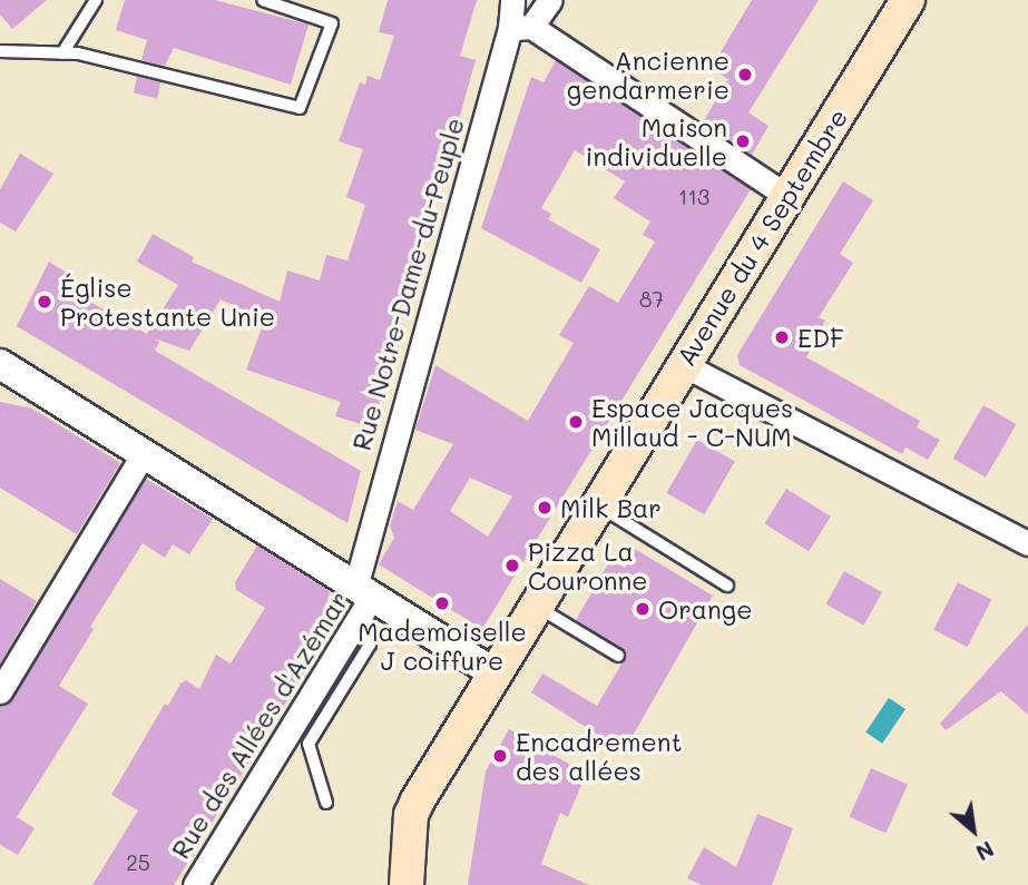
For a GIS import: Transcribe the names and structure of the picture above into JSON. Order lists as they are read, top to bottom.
{
  "streets": {
    "main road": ["Avenue du 4 Septembre"],
    "street": ["Rue Notre-Dame-du-Peuple", "Rue des Allées d'Azémar"]
  },
  "crossings": [
    ["Rue Notre-Dame-du-Peuple", "Rue des Allées d'Azémar"]
  ],
  "places": [
    "Ancienne gendarmerie",
    "Maison individuelle",
    "Église Protestante Unie",
    "EDF",
    "Espace Jacques Millaud - C-NUM",
    "Milk Bar",
    "Pizza La Couronne",
    "Mademoiselle J coiffure",
    "Orange",
    "Encadrement des allées"
  ],
  "house_numbers": ["113", "87", "25"],
  "north": "bottom right"
}
